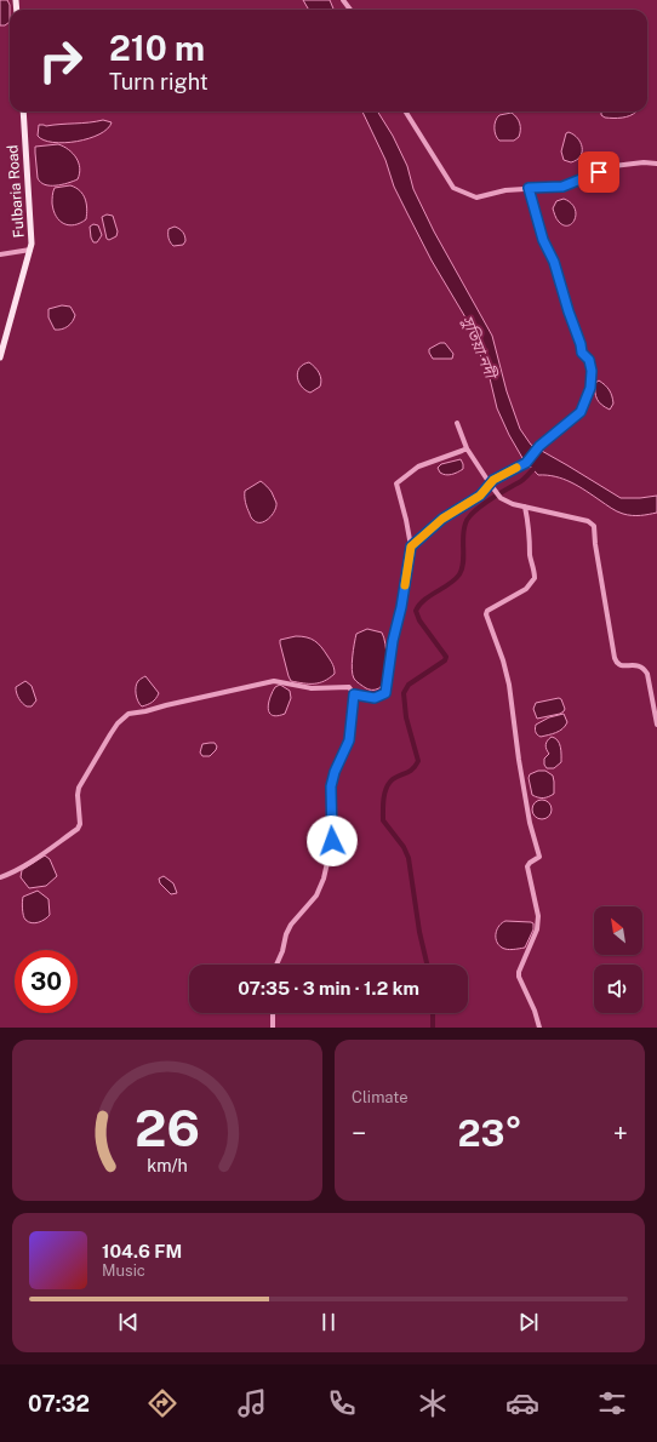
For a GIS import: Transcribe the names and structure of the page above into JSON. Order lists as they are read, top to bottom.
{
  "streets": {
    "main road": ["Fulbaria Road"]
  },
  "water": ["সুতিয়া নদী"],
  "north": "top left",
  "page": {
    "turn": ["210 m", "Turn right"],
    "limit": "30",
    "trip": "07:35 · 3 min · 1.2 km",
    "tile": "Climate",
    "heat": ["−", "23°", "+"],
    "song": ["104.6 FM", "Music"],
    "tabs": "07:32",
    "gauge": ["26", "km/h"]
  }
}
